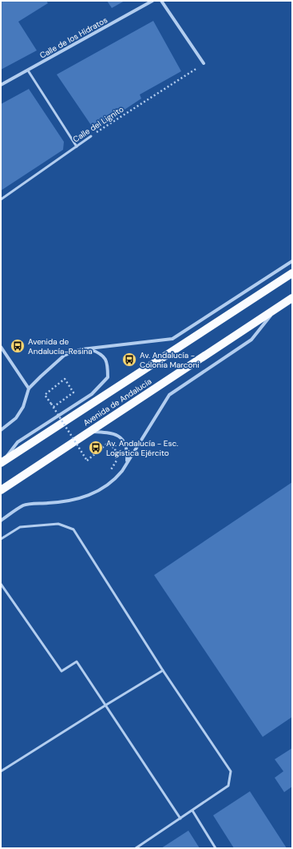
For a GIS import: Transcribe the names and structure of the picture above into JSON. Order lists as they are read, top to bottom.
{
  "streets": {
    "main road": ["Avenida de Andalucía"],
    "street": ["Calle de los Hidratos"],
    "lane": ["Calle del Lignito"]
  },
  "places": {
    "bus stop": ["Avenida de Andalucía-Resina", "Av. Andalucía - Colonia Marconi", "Av. Andalucía - Esc. Logística Ejército"]
  }
}
